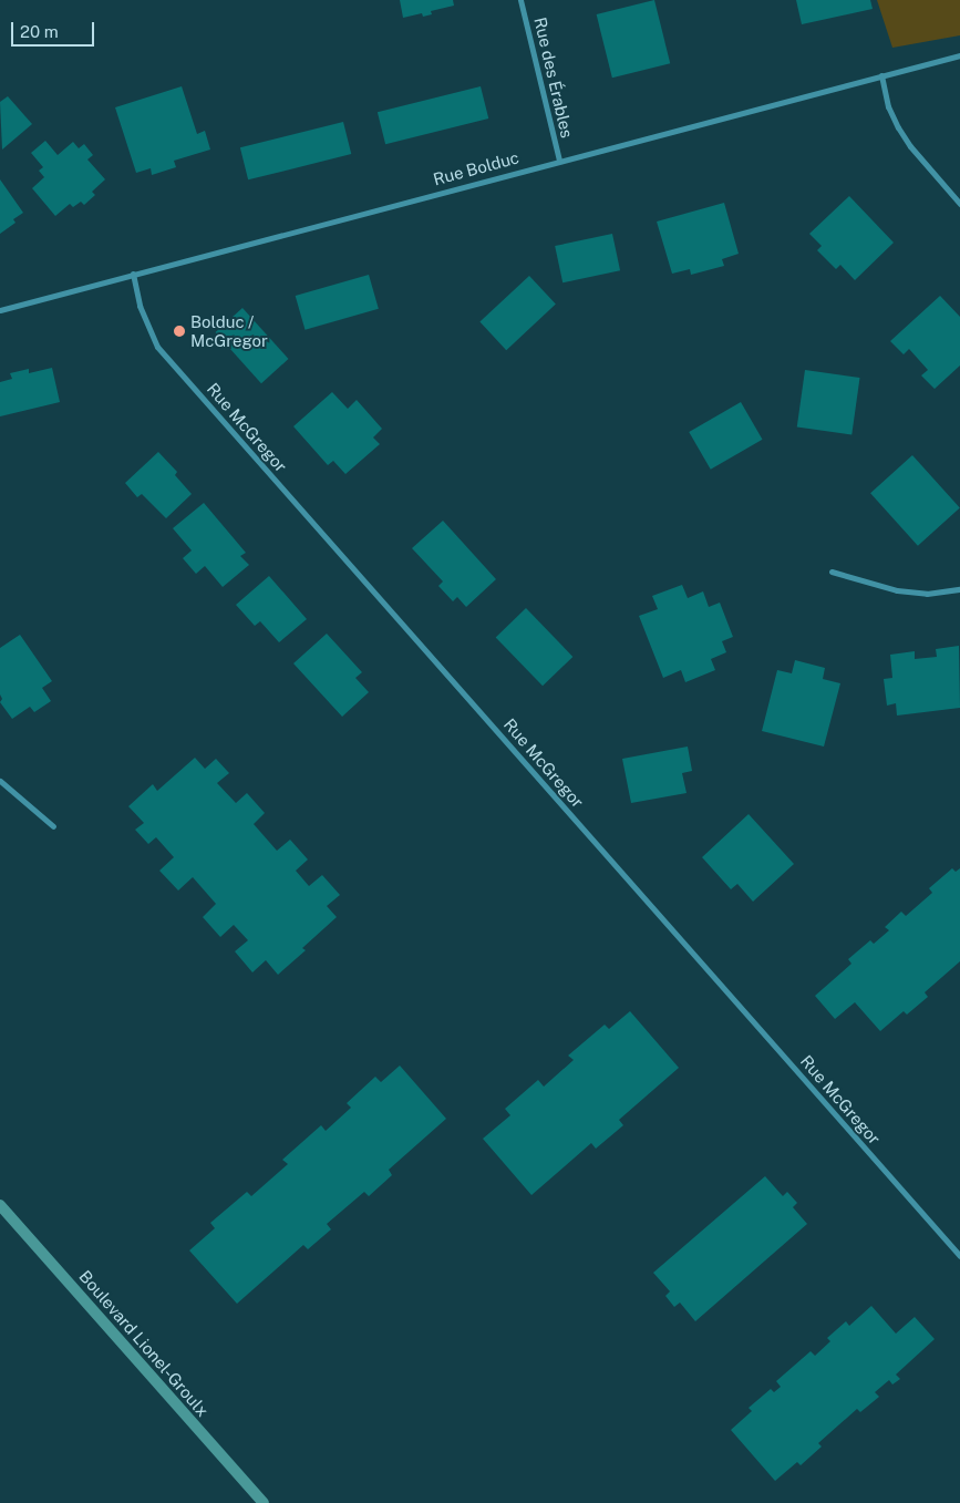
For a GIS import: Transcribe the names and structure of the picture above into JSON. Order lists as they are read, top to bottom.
{
  "streets": {
    "main road": ["Boulevard Lionel-Groulx"],
    "street": ["Rue des Érables", "Rue Bolduc", "Rue McGregor"]
  },
  "crossings": [
    ["Rue des Érables", "Rue Bolduc"],
    ["Rue Bolduc", "Rue McGregor"]
  ],
  "places": ["Bolduc / McGregor"],
  "scale_bar": "20 m"
}
